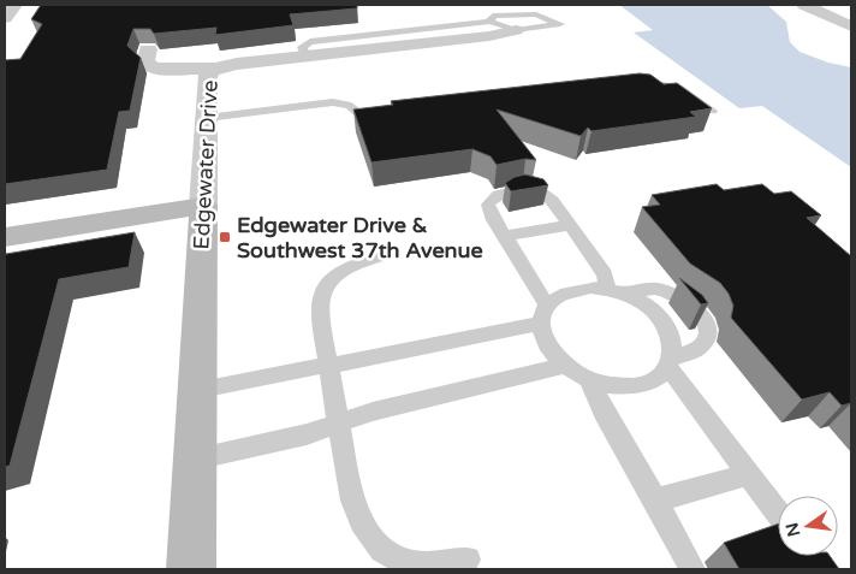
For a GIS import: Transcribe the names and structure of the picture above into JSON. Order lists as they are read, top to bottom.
{
  "streets": {
    "street": ["Edgewater Drive"]
  },
  "places": {
    "transit": ["Edgewater Drive & Southwest 37th Avenue"]
  },
  "north": "left"
}
